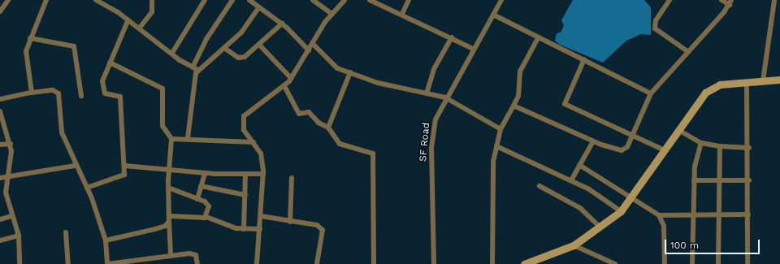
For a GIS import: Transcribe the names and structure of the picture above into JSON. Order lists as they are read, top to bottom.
{
  "streets": {
    "street": ["SF Road"]
  },
  "scale_bar": "100 m"
}
